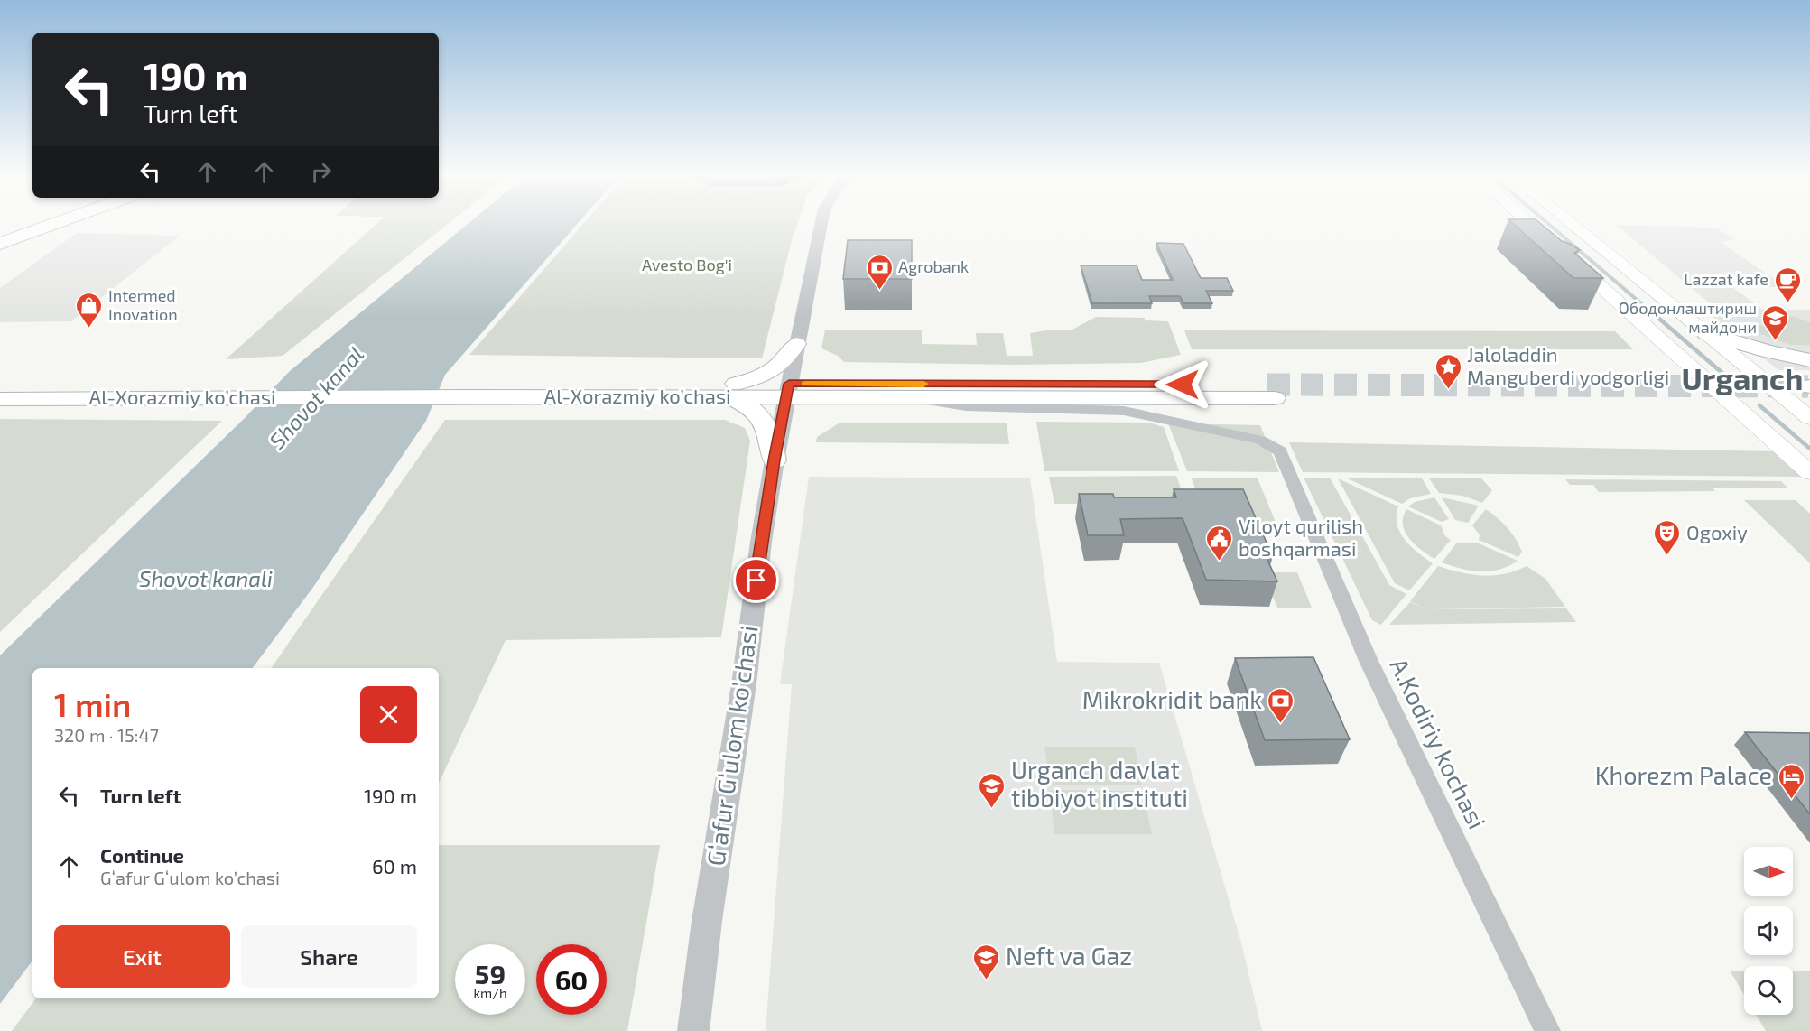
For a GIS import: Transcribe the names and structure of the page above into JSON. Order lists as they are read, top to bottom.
{
  "streets": {
    "main road": ["Al-Xorazmiy ko’chasi"],
    "street": ["A.Kodiriy kochasi", "Gʻafur Gʻulom ko’chasi"]
  },
  "crossings": [
    ["Al-Xorazmiy ko’chasi", "A.Kodiriy kochasi"],
    ["Al-Xorazmiy ko’chasi", "Gʻafur Gʻulom ko’chasi"]
  ],
  "districts": ["Urganch"],
  "water": ["Shovot kanal", "Shovot kanali"],
  "parks": ["Avesto Bog'i"],
  "places": {
    "bank": ["Agrobank", "Mikrokridit bank"],
    "cafe": ["Lazzat kafe"],
    "shop": ["Intermed Inovation"],
    "school or university": ["Ободонлаштириш майдони", "Urganch davlat tibbiyot instituti", "Neft va Gaz"],
    "place": ["Jaloladdin Manguberdi yodgorligi"],
    "theatre": ["Ogoxiy"],
    "public building": ["Viloyt qurilish boshqarmasi"],
    "hotel": ["Khorezm Palace"]
  },
  "north": "right",
  "page": {
    "turn": ["190 m", "Turn left"],
    "heading": ["1 min", "320 m · 15:47"],
    "list": [
      {
        "name": "Turn left",
        "value": "190 m"
      },
      {
        "name": "Continue",
        "note": "Gʻafur Gʻulom ko’chasi",
        "value": "60 m"
      }
    ],
    "buttons": ["Exit", "Share"],
    "speed": "59 km/h",
    "limit": "60"
  }
}
